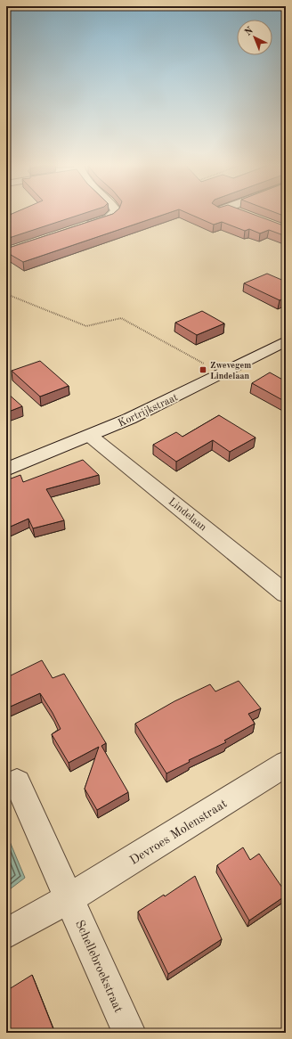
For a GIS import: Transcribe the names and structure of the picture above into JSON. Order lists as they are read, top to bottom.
{
  "streets": {
    "street": [
      "Kortrijkstraat",
      "Lindelaan",
      "Devroes Molenstraat",
      "Schellebroekstraat"
    ]
  },
  "crossings": [
    ["Kortrijkstraat", "Lindelaan"],
    ["Devroes Molenstraat", "Schellebroekstraat"]
  ],
  "places": {
    "transit": ["Zwevegem Lindelaan"]
  },
  "north": "top left"
}
